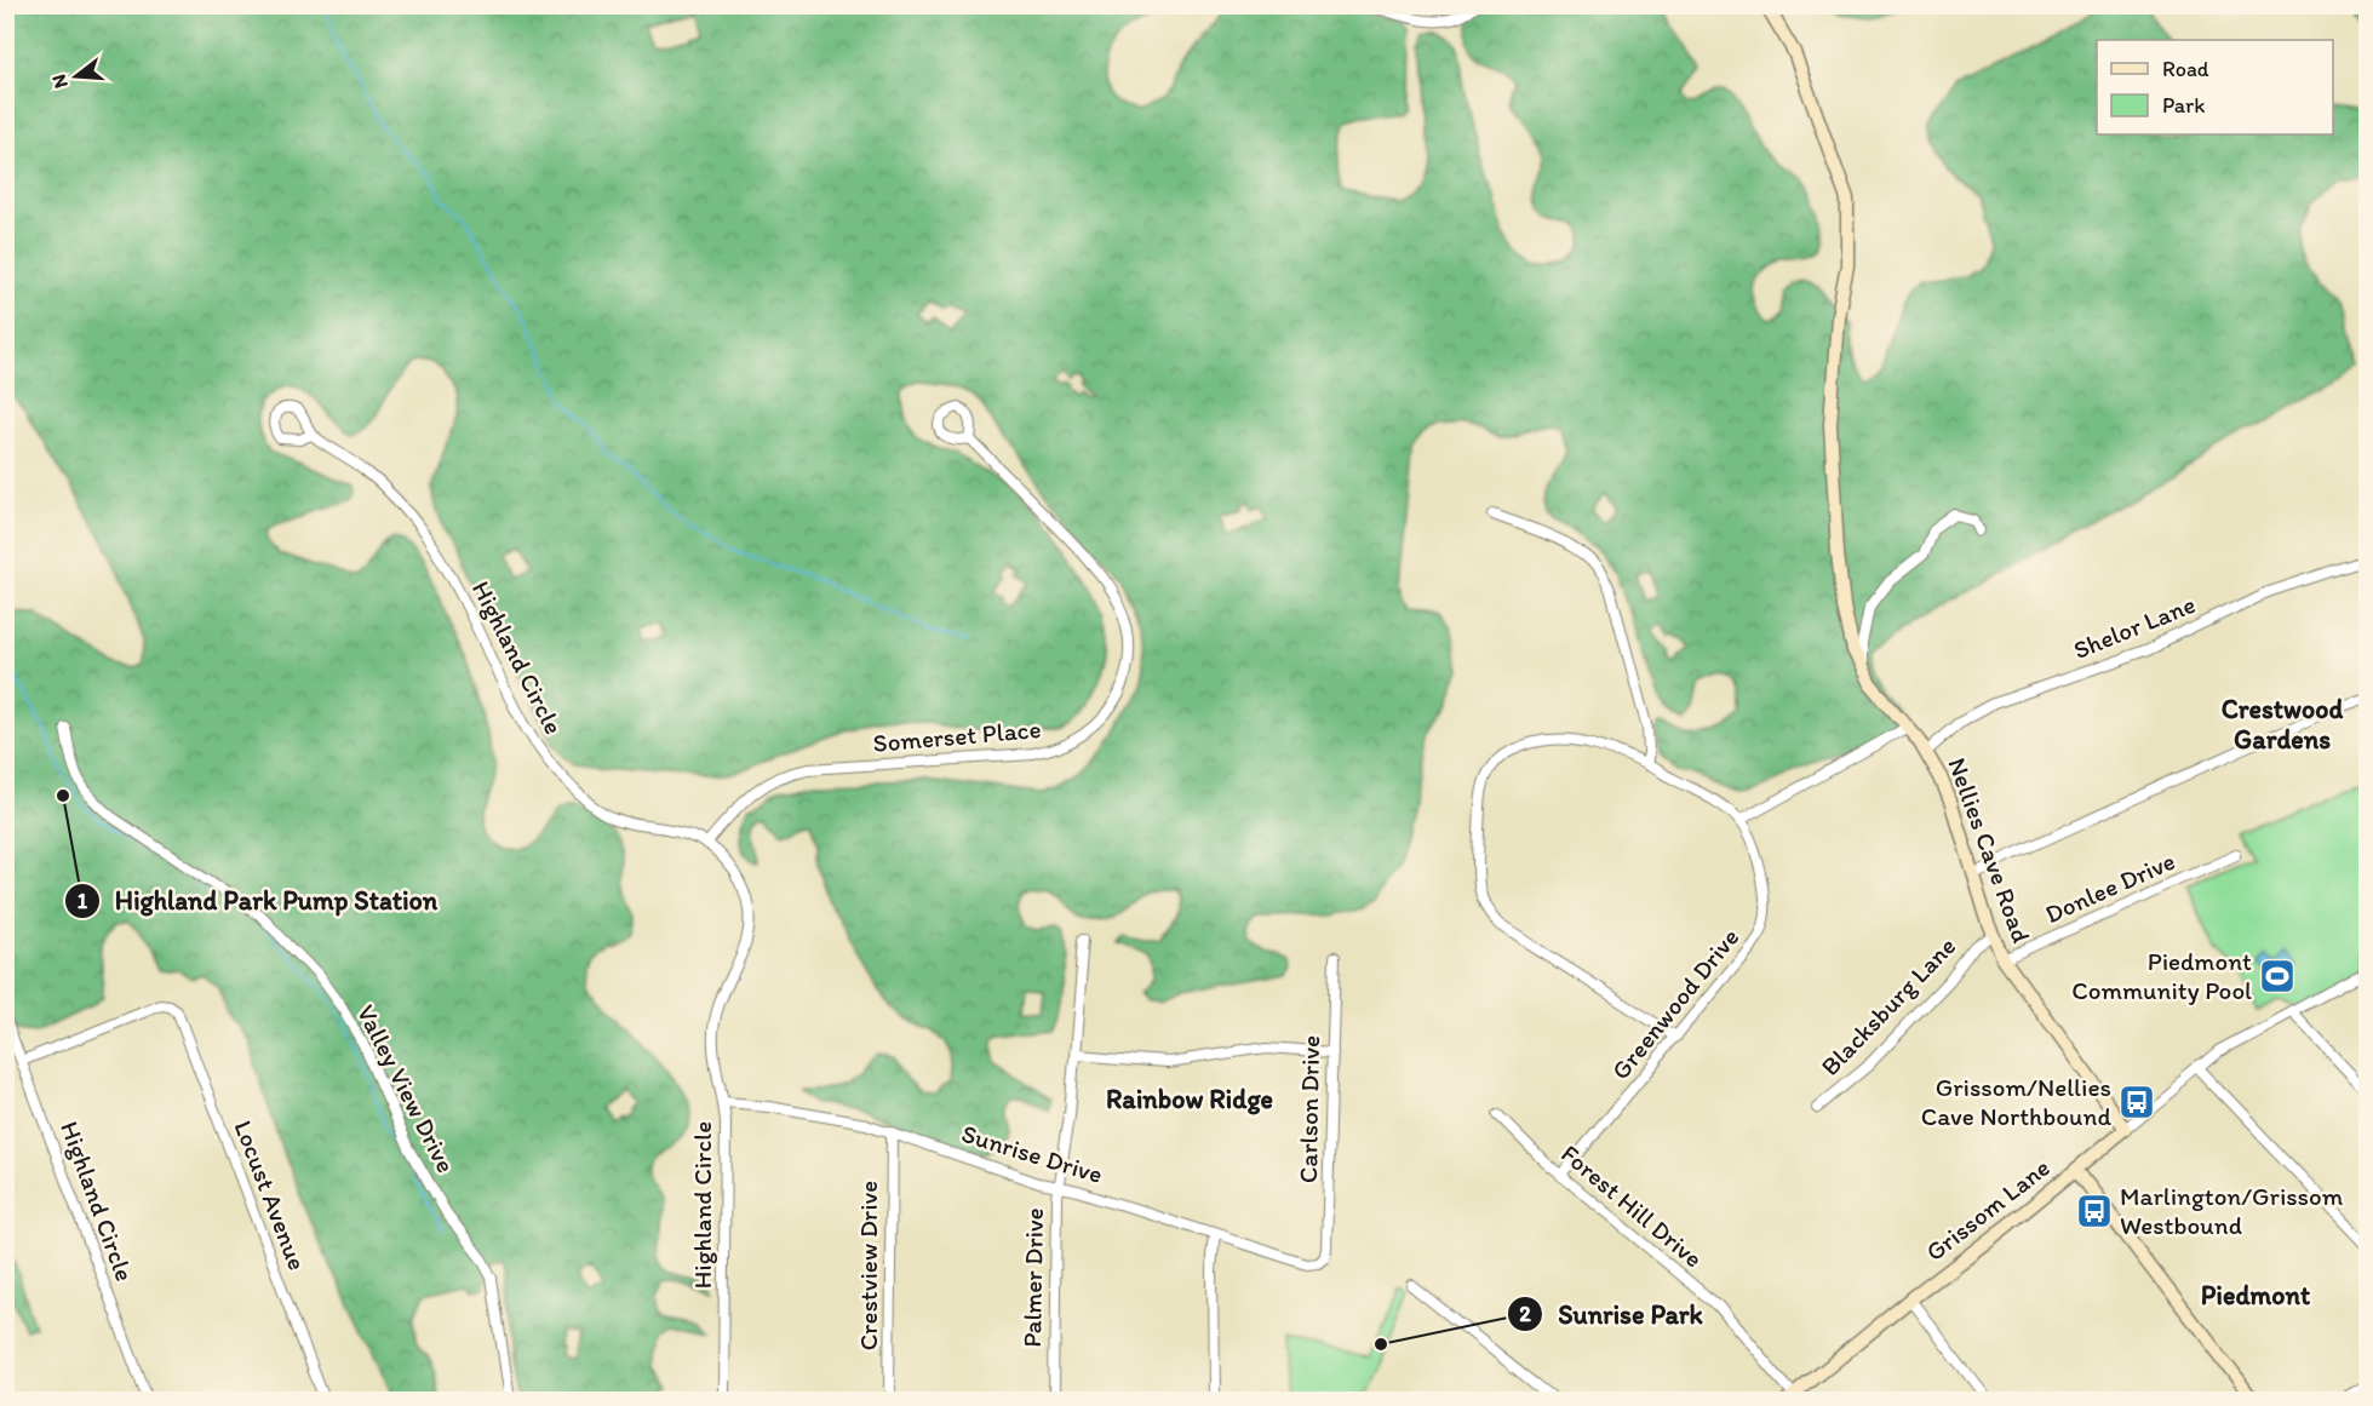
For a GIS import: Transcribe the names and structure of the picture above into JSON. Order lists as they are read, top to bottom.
{
  "streets": {
    "street": [
      "Shelor Lane",
      "Highland Circle",
      "Somerset Place",
      "Nellies Cave Road",
      "Donlee Drive",
      "Greenwood Drive",
      "Blacksburg Lane",
      "Valley View Drive",
      "Carlson Drive",
      "Sunrise Drive",
      "Locust Avenue",
      "Forest Hill Drive",
      "Grissom Lane",
      "Crestview Drive",
      "Palmer Drive"
    ]
  },
  "crossings": [
    ["Shelor Lane", "Nellies Cave Road"],
    ["Highland Circle", "Somerset Place"],
    ["Highland Circle", "Sunrise Drive"],
    ["Highland Circle", "Locust Avenue"],
    ["Nellies Cave Road", "Donlee Drive"],
    ["Nellies Cave Road", "Blacksburg Lane"],
    ["Nellies Cave Road", "Grissom Lane"],
    ["Greenwood Drive", "Forest Hill Drive"],
    ["Carlson Drive", "Sunrise Drive"],
    ["Sunrise Drive", "Crestview Drive"],
    ["Sunrise Drive", "Palmer Drive"],
    ["Forest Hill Drive", "Grissom Lane"]
  ],
  "districts": ["Crestwood Gardens", "Rainbow Ridge", "Piedmont"],
  "places": {
    "other": ["Highland Park Pump Station", "Sunrise Park"],
    "sports": ["Piedmont Community Pool"],
    "bus stop": ["Grissom/Nellies Cave Northbound", "Marlington/Grissom Westbound"]
  },
  "legend": ["Road", "Park"],
  "north": "left"
}
